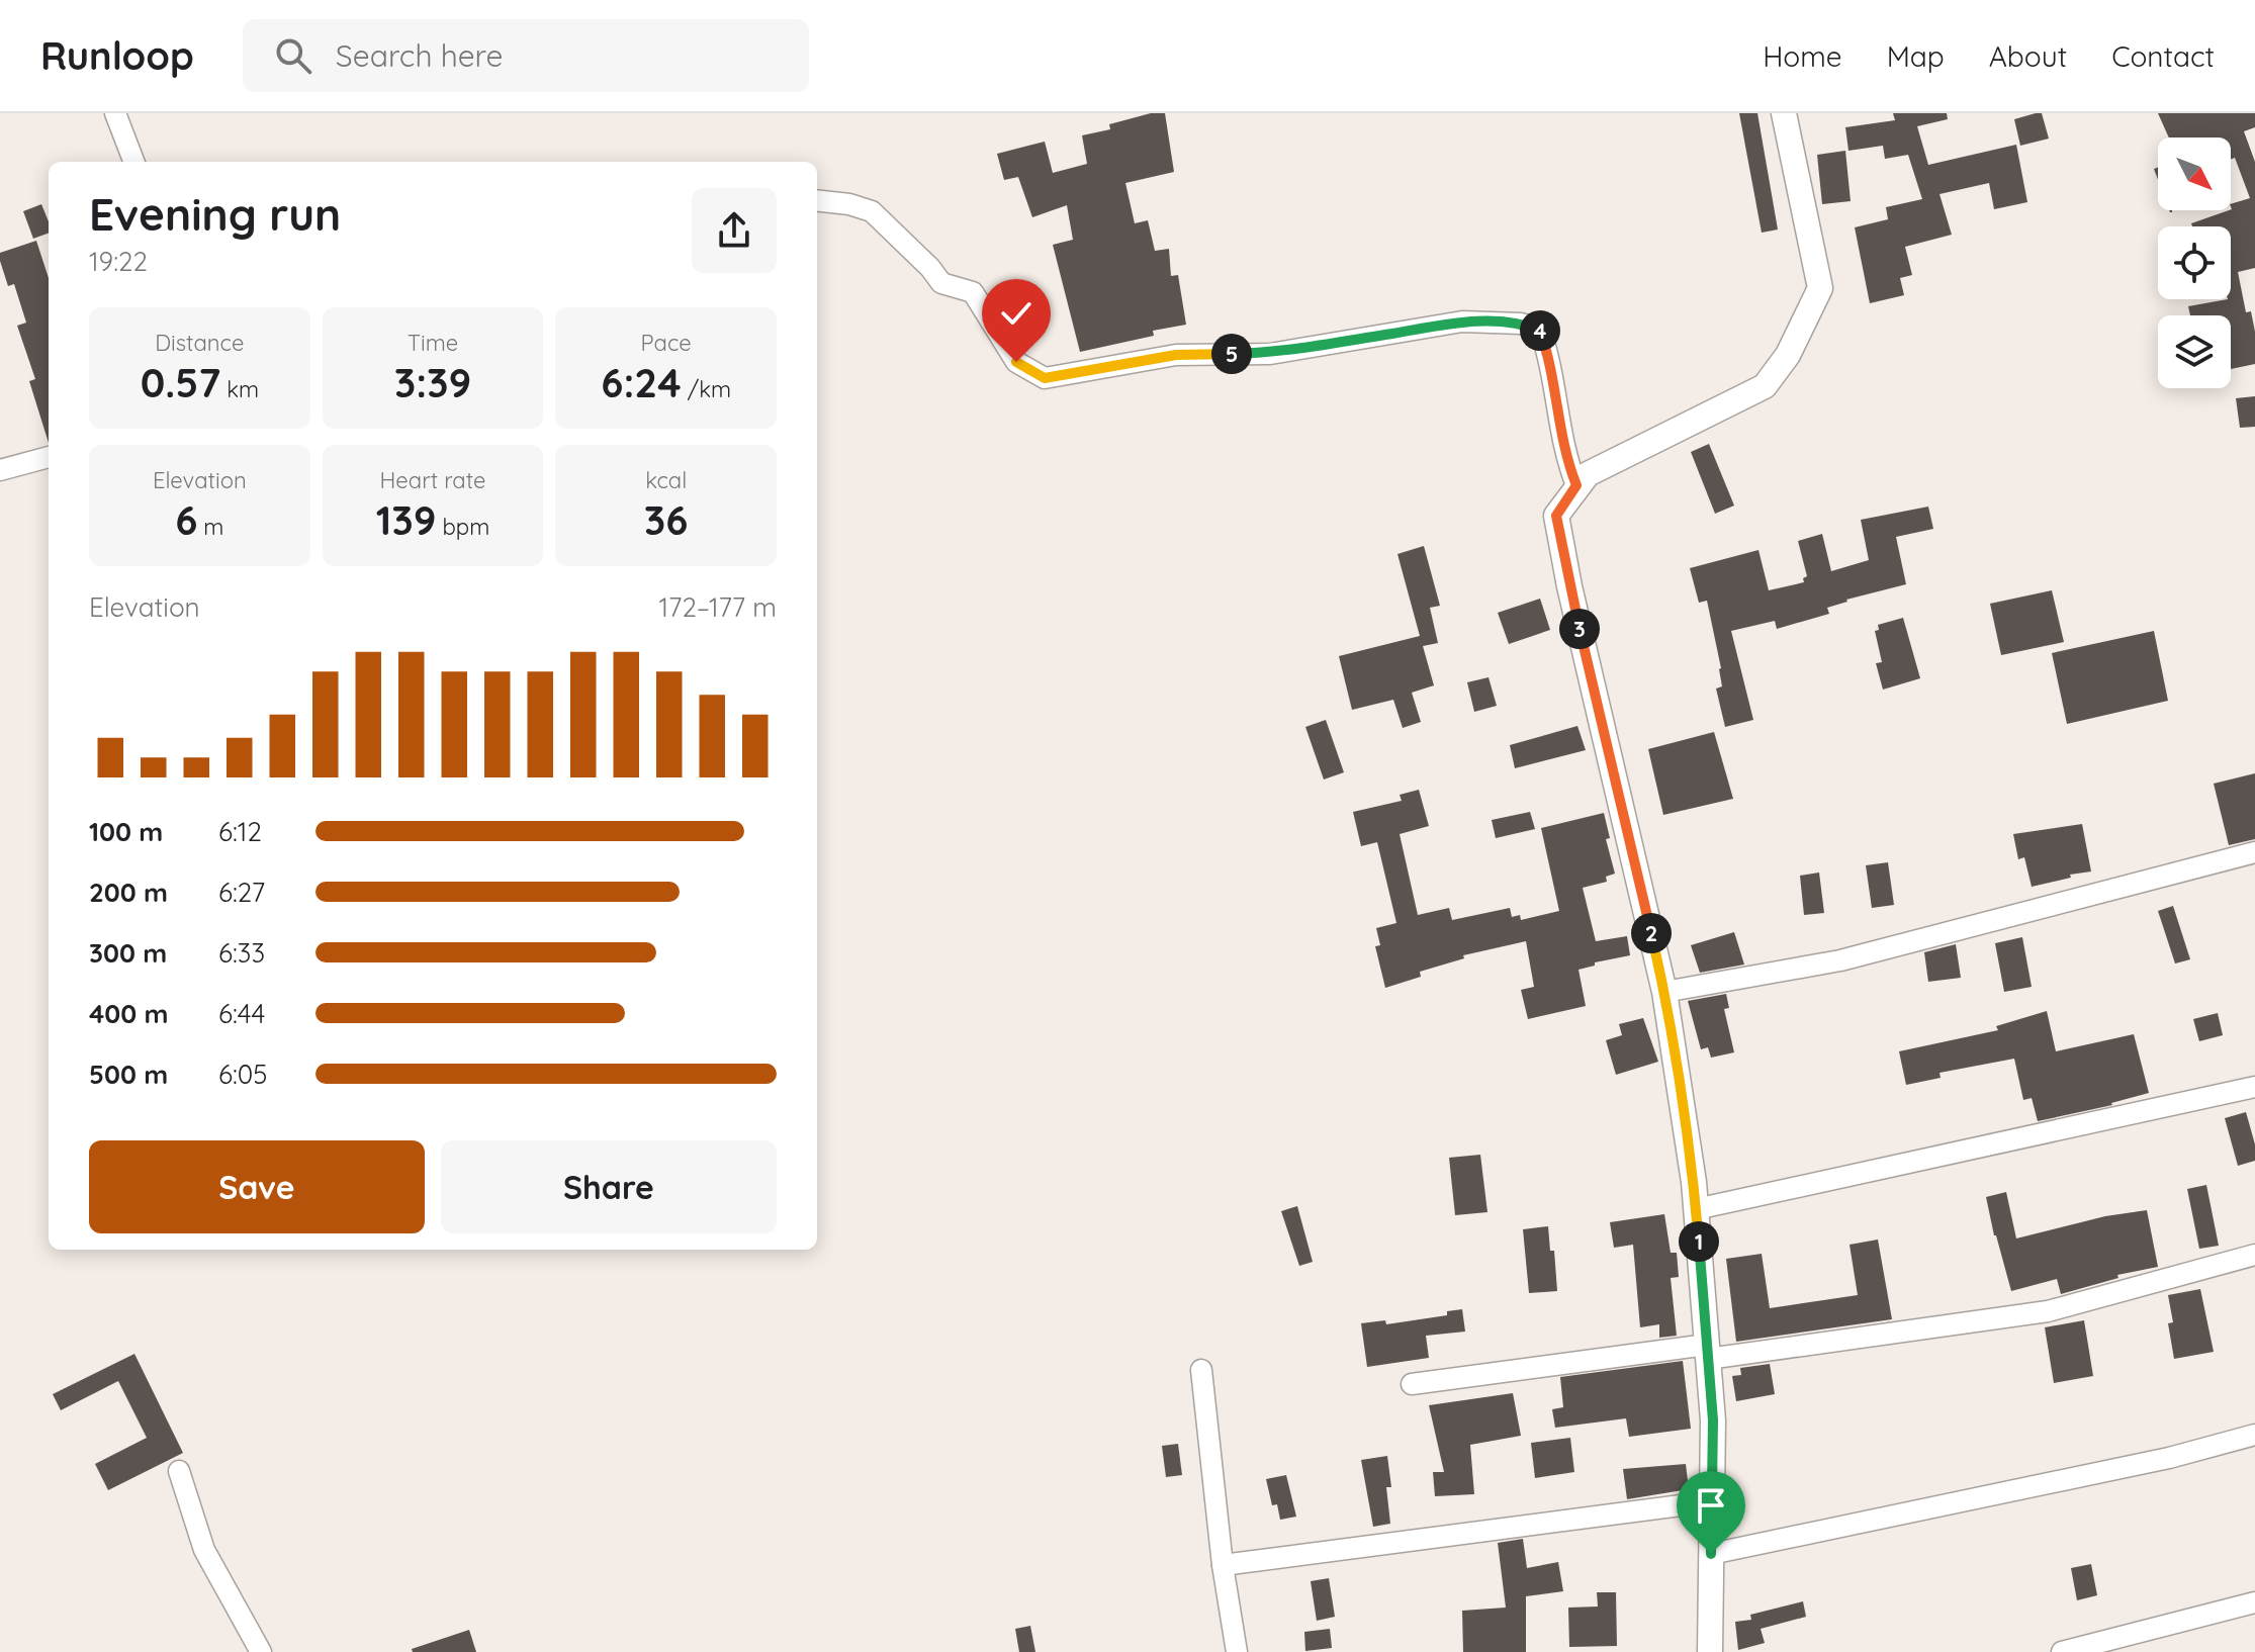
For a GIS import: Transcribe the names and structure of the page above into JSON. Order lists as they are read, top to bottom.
{
  "north": "bottom right",
  "page": {
    "header": "Runloop",
    "search": "Search here",
    "nav": [
      "Home",
      "Map",
      "About",
      "Contact"
    ],
    "heading": ["Evening run", "19:22"],
    "stats": [
      ["Distance", "0.57 km"],
      ["Time", "3:39"],
      ["Pace", "6:24 /km"],
      ["Elevation", "6 m"],
      ["Heart rate", "139 bpm"],
      ["kcal", "36"]
    ],
    "pins": [
      "4",
      "5",
      "3",
      "2",
      "1"
    ],
    "chart": ["Elevation", "172–177 m"],
    "list": [
      {
        "name": "100 m",
        "note": "6:12"
      },
      {
        "name": "200 m",
        "note": "6:27"
      },
      {
        "name": "300 m",
        "note": "6:33"
      },
      {
        "name": "400 m",
        "note": "6:44"
      },
      {
        "name": "500 m",
        "note": "6:05"
      }
    ],
    "buttons": ["Save", "Share"]
  }
}
